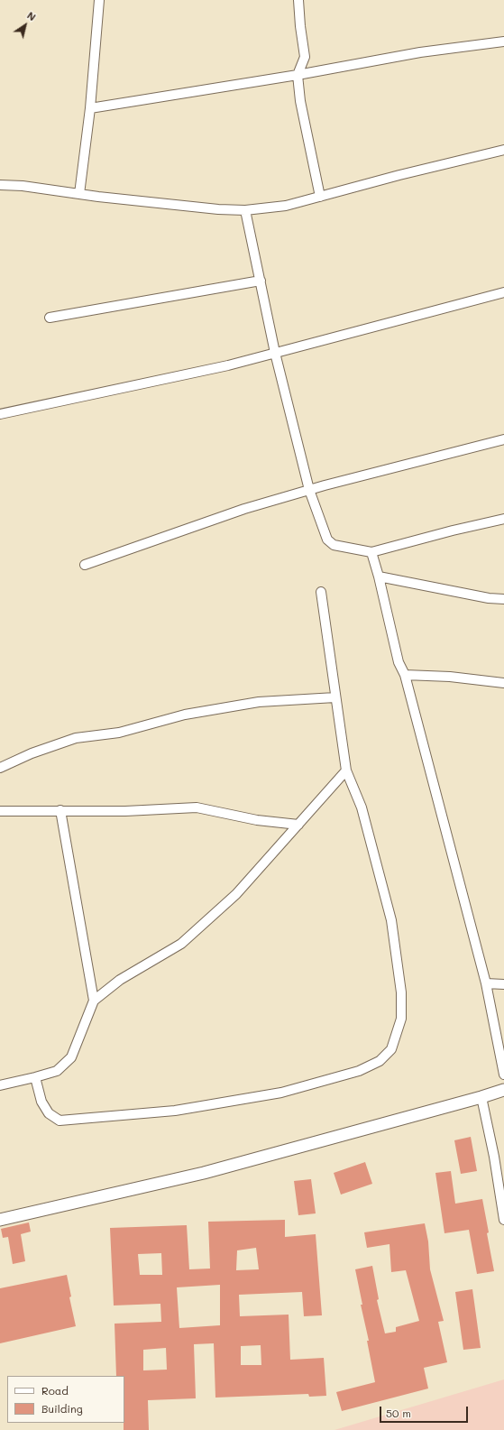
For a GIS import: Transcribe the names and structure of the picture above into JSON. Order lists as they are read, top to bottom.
{
  "legend": ["Road", "Building"],
  "scale_bar": "50 m",
  "north": "top right"
}
